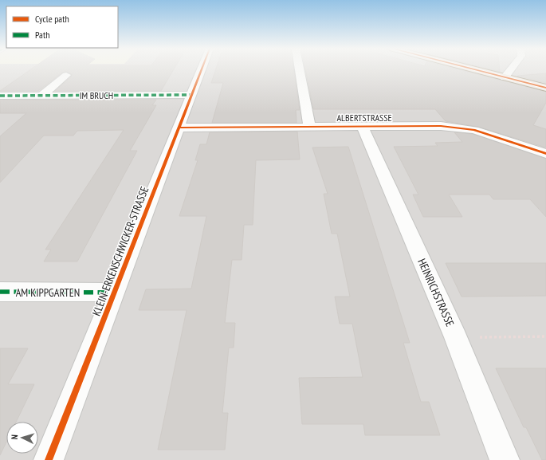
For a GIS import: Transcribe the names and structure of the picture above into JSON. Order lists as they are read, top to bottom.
{
  "streets": {
    "street": [
      "IM BRUCH",
      "ALBERTSTRASSE",
      "KLEIN-ERKENSCHWICKER-STRASSE",
      "AM KIPPGARTEN",
      "HEINRICHSTRASSE"
    ]
  },
  "crossings": [
    ["IM BRUCH", "KLEIN-ERKENSCHWICKER-STRASSE"],
    ["ALBERTSTRASSE", "KLEIN-ERKENSCHWICKER-STRASSE"],
    ["ALBERTSTRASSE", "HEINRICHSTRASSE"],
    ["KLEIN-ERKENSCHWICKER-STRASSE", "AM KIPPGARTEN"]
  ],
  "legend": ["Cycle path", "Path"],
  "north": "left"
}
